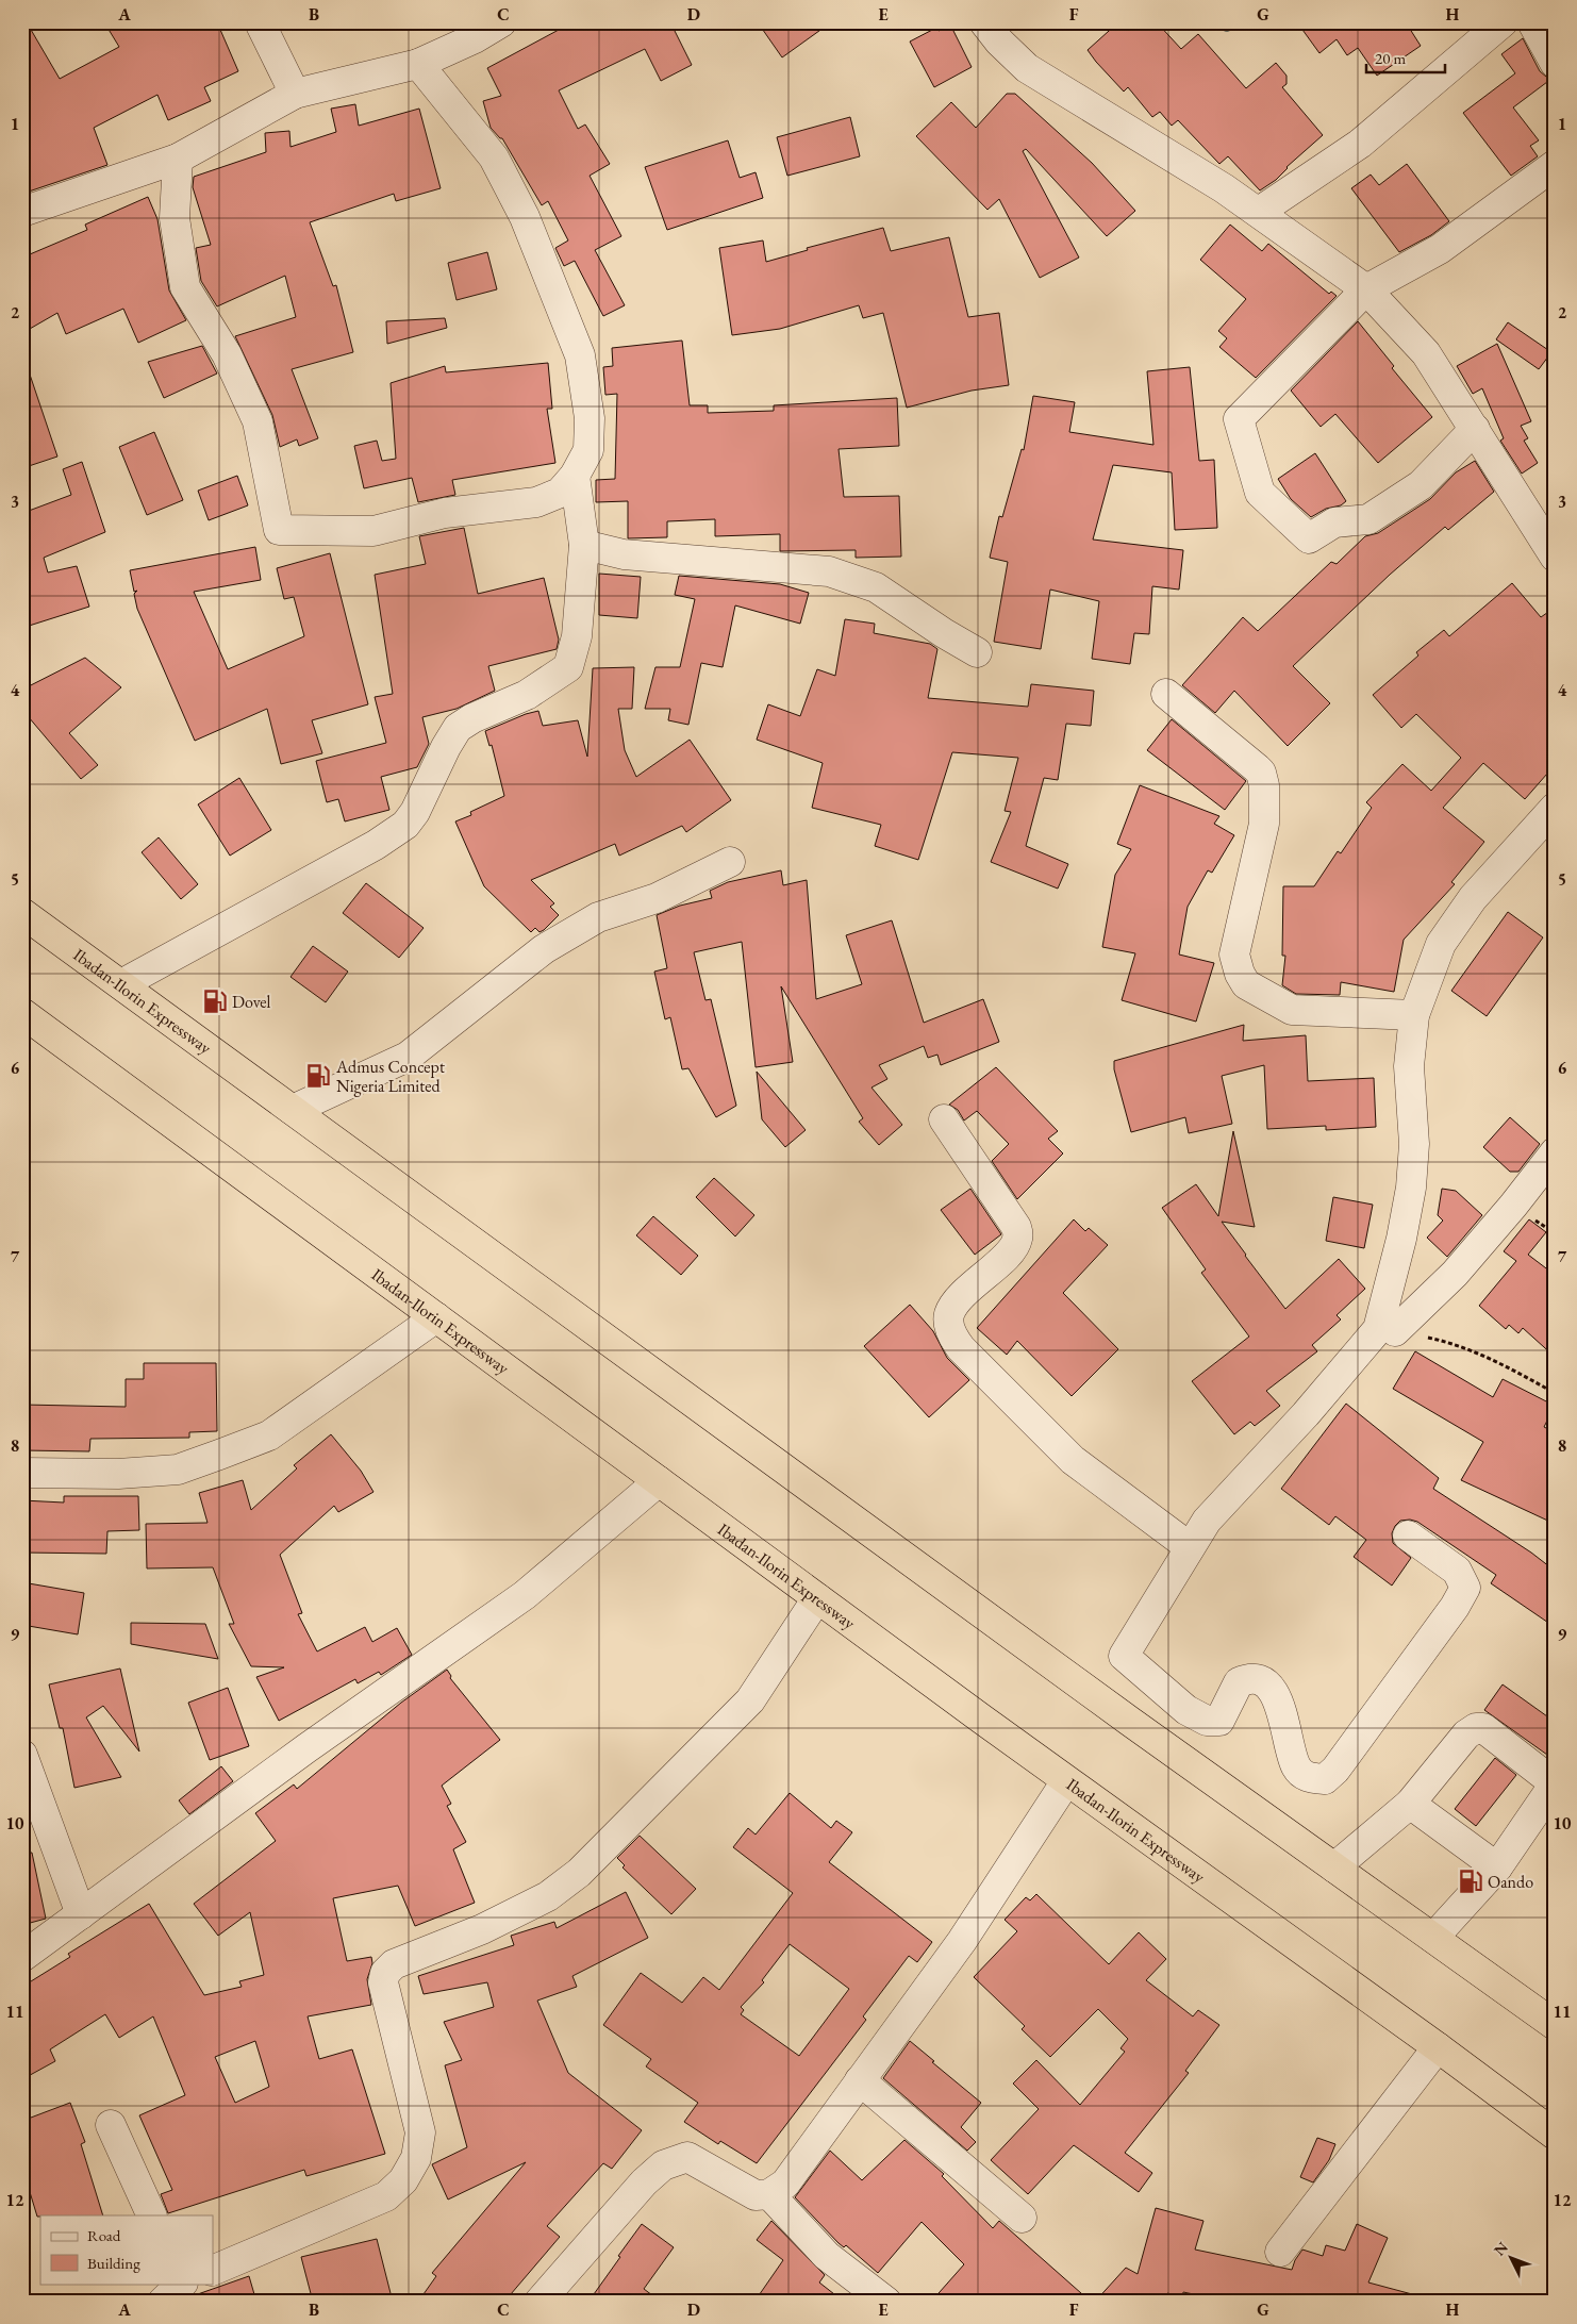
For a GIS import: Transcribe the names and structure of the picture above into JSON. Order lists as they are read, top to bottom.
{
  "streets": {
    "highway": ["Ibadan-Ilorin Expressway"]
  },
  "places": {
    "fuel station": ["Dovel", "Admus Concept Nigeria Limited", "Oando"]
  },
  "legend": ["Road", "Building"],
  "scale_bar": "20 m",
  "north": "top left",
  "grid": {
    "columns": [
      "A",
      "B",
      "C",
      "D",
      "E",
      "F",
      "G",
      "H"
    ],
    "rows": [
      "1",
      "2",
      "3",
      "4",
      "5",
      "6",
      "7",
      "8",
      "9",
      "10",
      "11",
      "12"
    ]
  }
}
